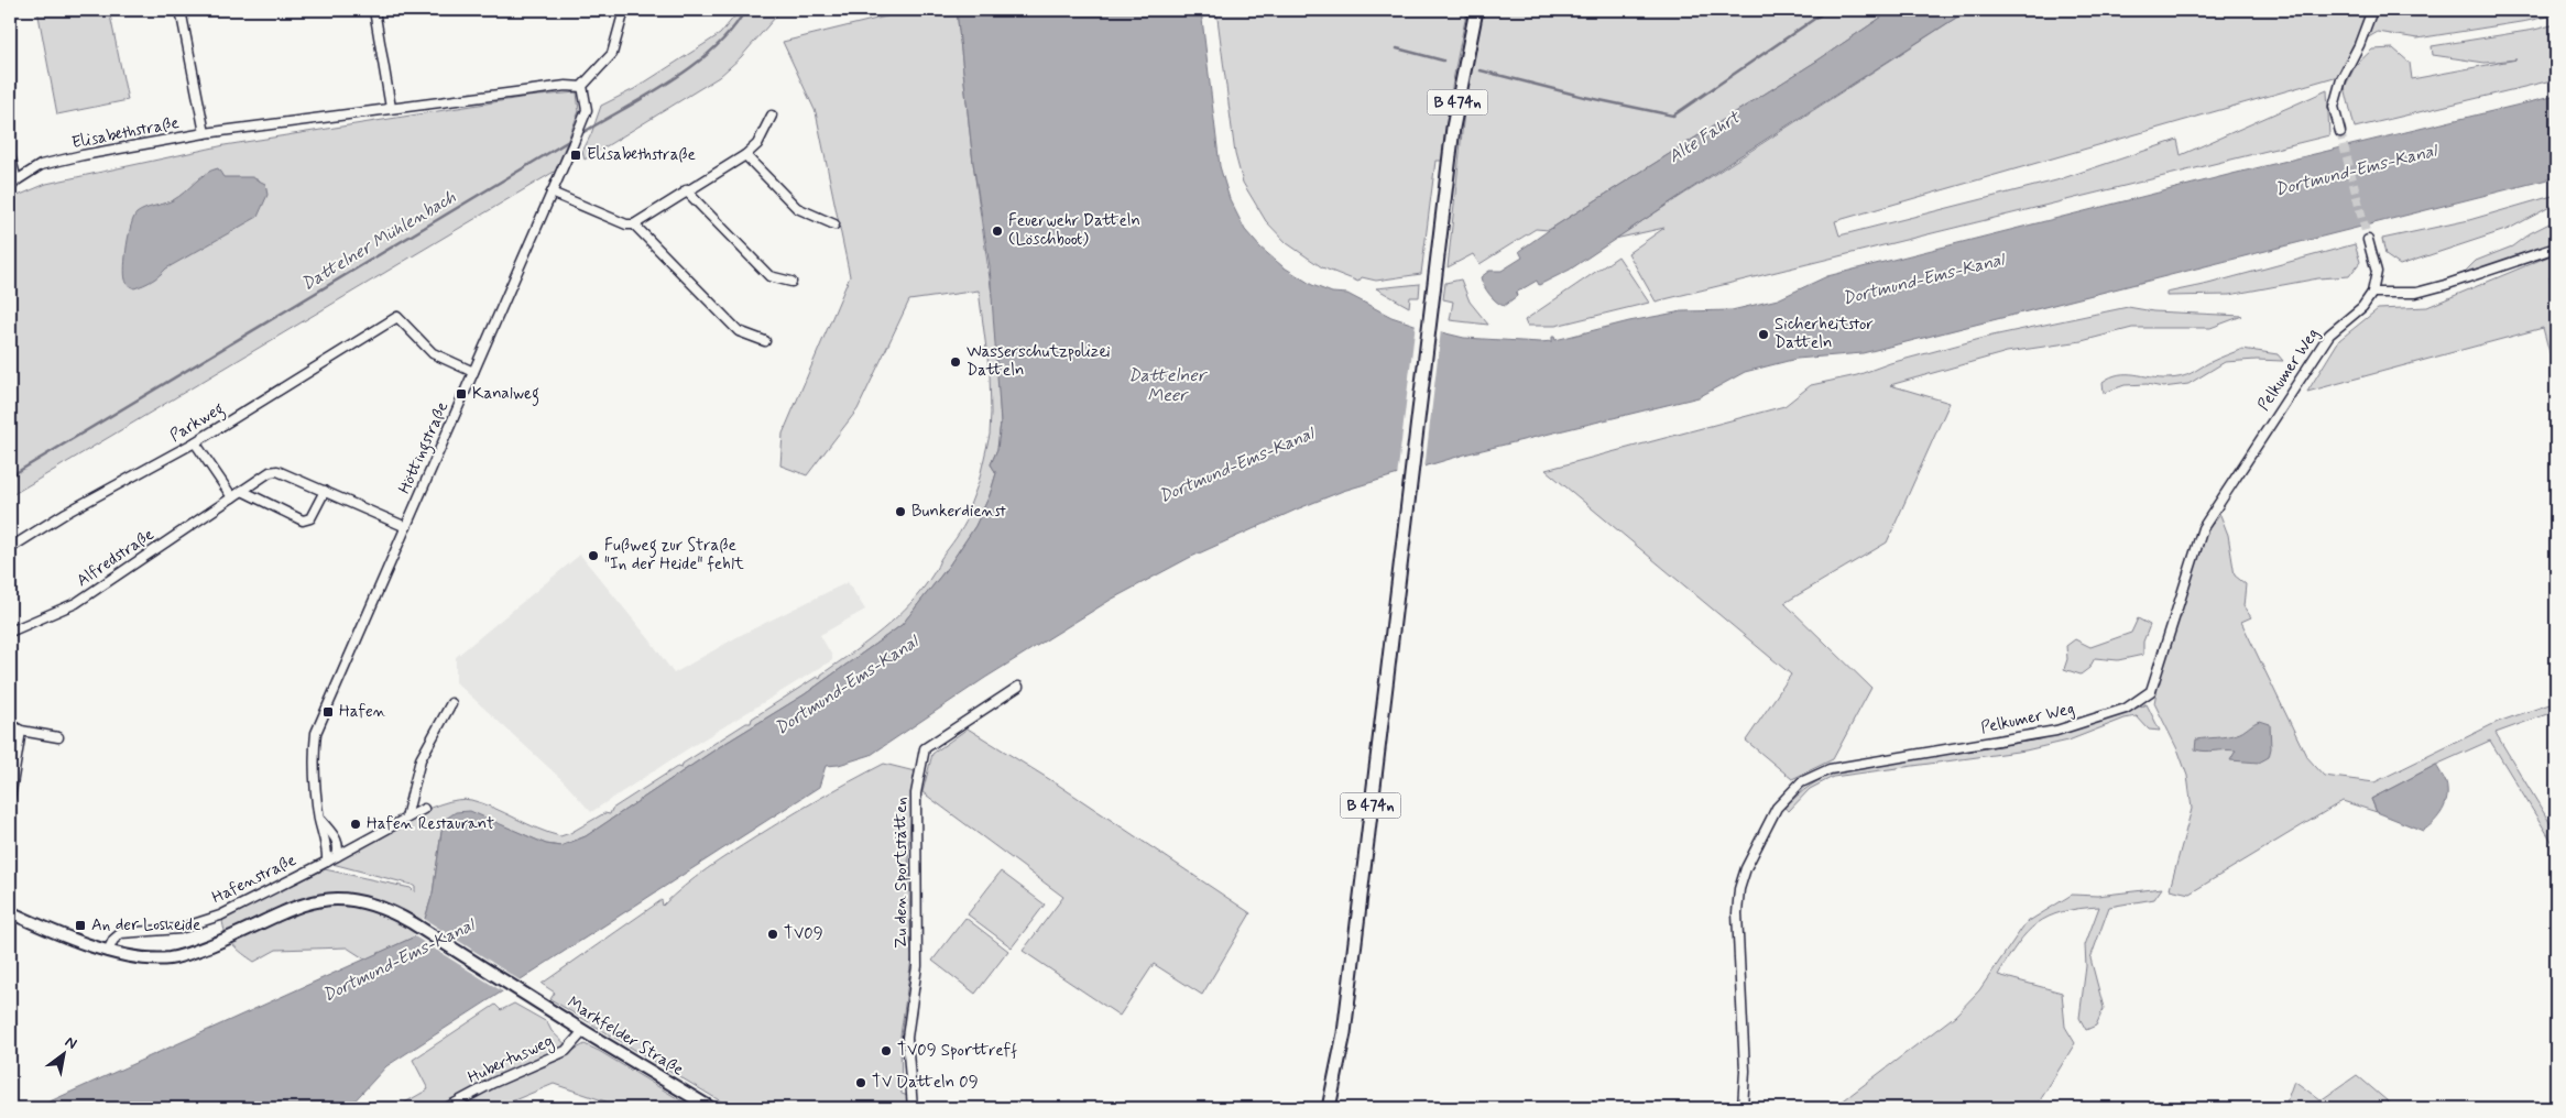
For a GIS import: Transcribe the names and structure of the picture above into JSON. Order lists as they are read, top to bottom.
{
  "streets": {
    "main road": ["B 474n"],
    "street": [
      "Elisabethstraße",
      "Pelkumer Weg",
      "Parkweg",
      "Höttingstraße",
      "Alfredstraße",
      "Zu den Sportstätten",
      "Hafenstraße",
      "Markfelder Straße",
      "Hubertusweg"
    ]
  },
  "crossings": [
    ["Elisabethstraße", "Höttingstraße"],
    ["Parkweg", "Höttingstraße"],
    ["Höttingstraße", "Alfredstraße"],
    ["Höttingstraße", "Hafenstraße"],
    ["Hafenstraße", "Markfelder Straße"],
    ["Markfelder Straße", "Hubertusweg"]
  ],
  "water": [
    "Alte Fahrt",
    "Dortmund-Ems-Kanal",
    "Dattelner Mühlenbach",
    "Dattelner Meer"
  ],
  "places": {
    "transit": [
      "Elisabethstraße",
      "Kanalweg",
      "Hafen",
      "An der Losheide"
    ],
    "other": [
      "Feuerwehr Datteln (Löschboot)",
      "Sicherheitstor Datteln",
      "Wasserschutzpolizei Datteln",
      "Bunkerdienst",
      "Fußweg zur Straße \"In der Heide\" fehlt",
      "Hafen Restaurant",
      "TV09",
      "TV09 Sporttreff",
      "TV Datteln 09"
    ]
  },
  "north": "top right"
}
